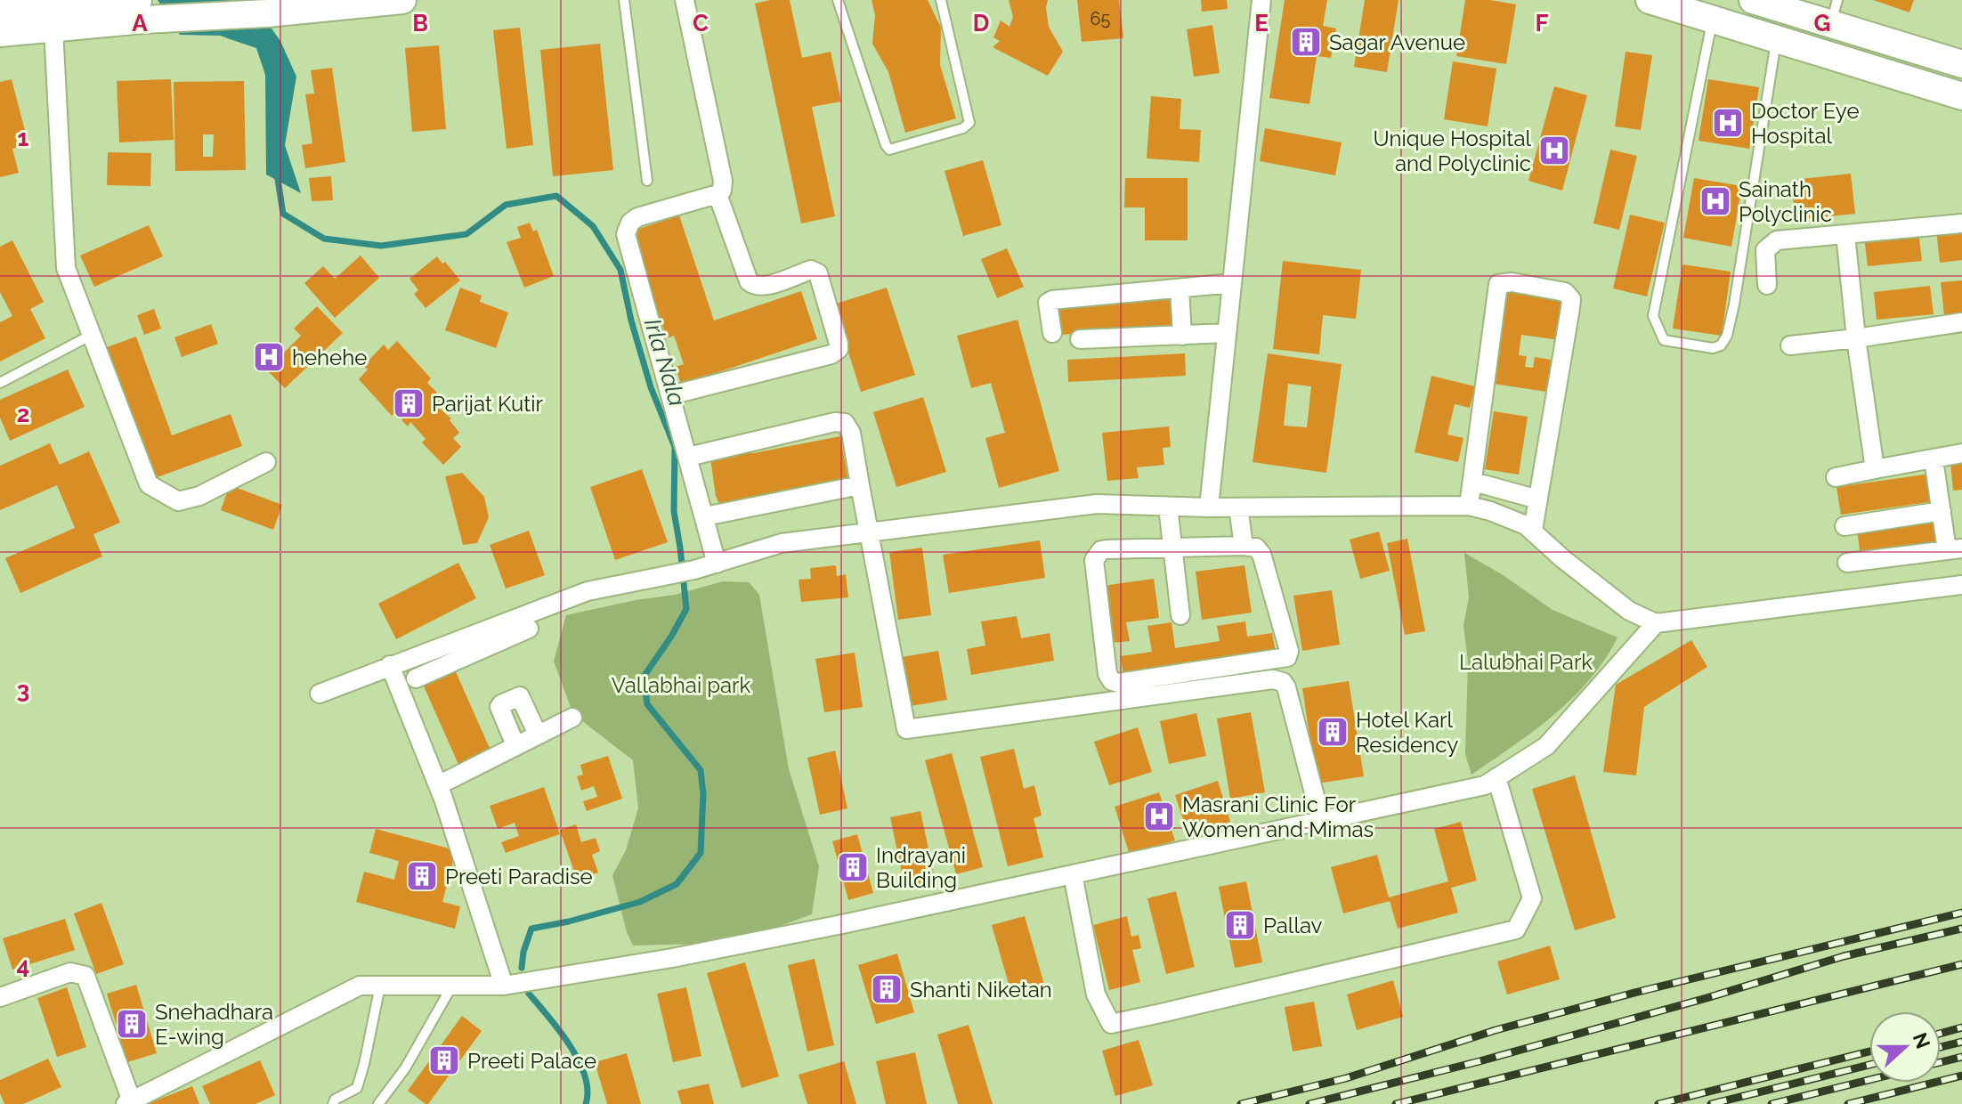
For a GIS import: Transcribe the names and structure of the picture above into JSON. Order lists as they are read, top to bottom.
{
  "water": ["Irla Nala"],
  "parks": ["Lalubhai Park", "Vallabhai park"],
  "places": {
    "building": [
      "Sagar Avenue",
      "Parijat Kutir",
      "Hotel Karl Residency",
      "Indrayani Building",
      "Preeti Paradise",
      "Pallav",
      "Shanti Niketan",
      "Snehadhara E-wing",
      "Preeti Palace"
    ],
    "hospital": [
      "Doctor Eye Hospital",
      "Unique Hospital and Polyclinic",
      "Sainath Polyclinic",
      "hehehe",
      "Masrani Clinic For Women and Mimas"
    ]
  },
  "house_numbers": ["65"],
  "north": "right",
  "grid": {
    "columns": [
      "A",
      "B",
      "C",
      "D",
      "E",
      "F",
      "G"
    ],
    "rows": [
      "1",
      "2",
      "3",
      "4"
    ]
  }
}
